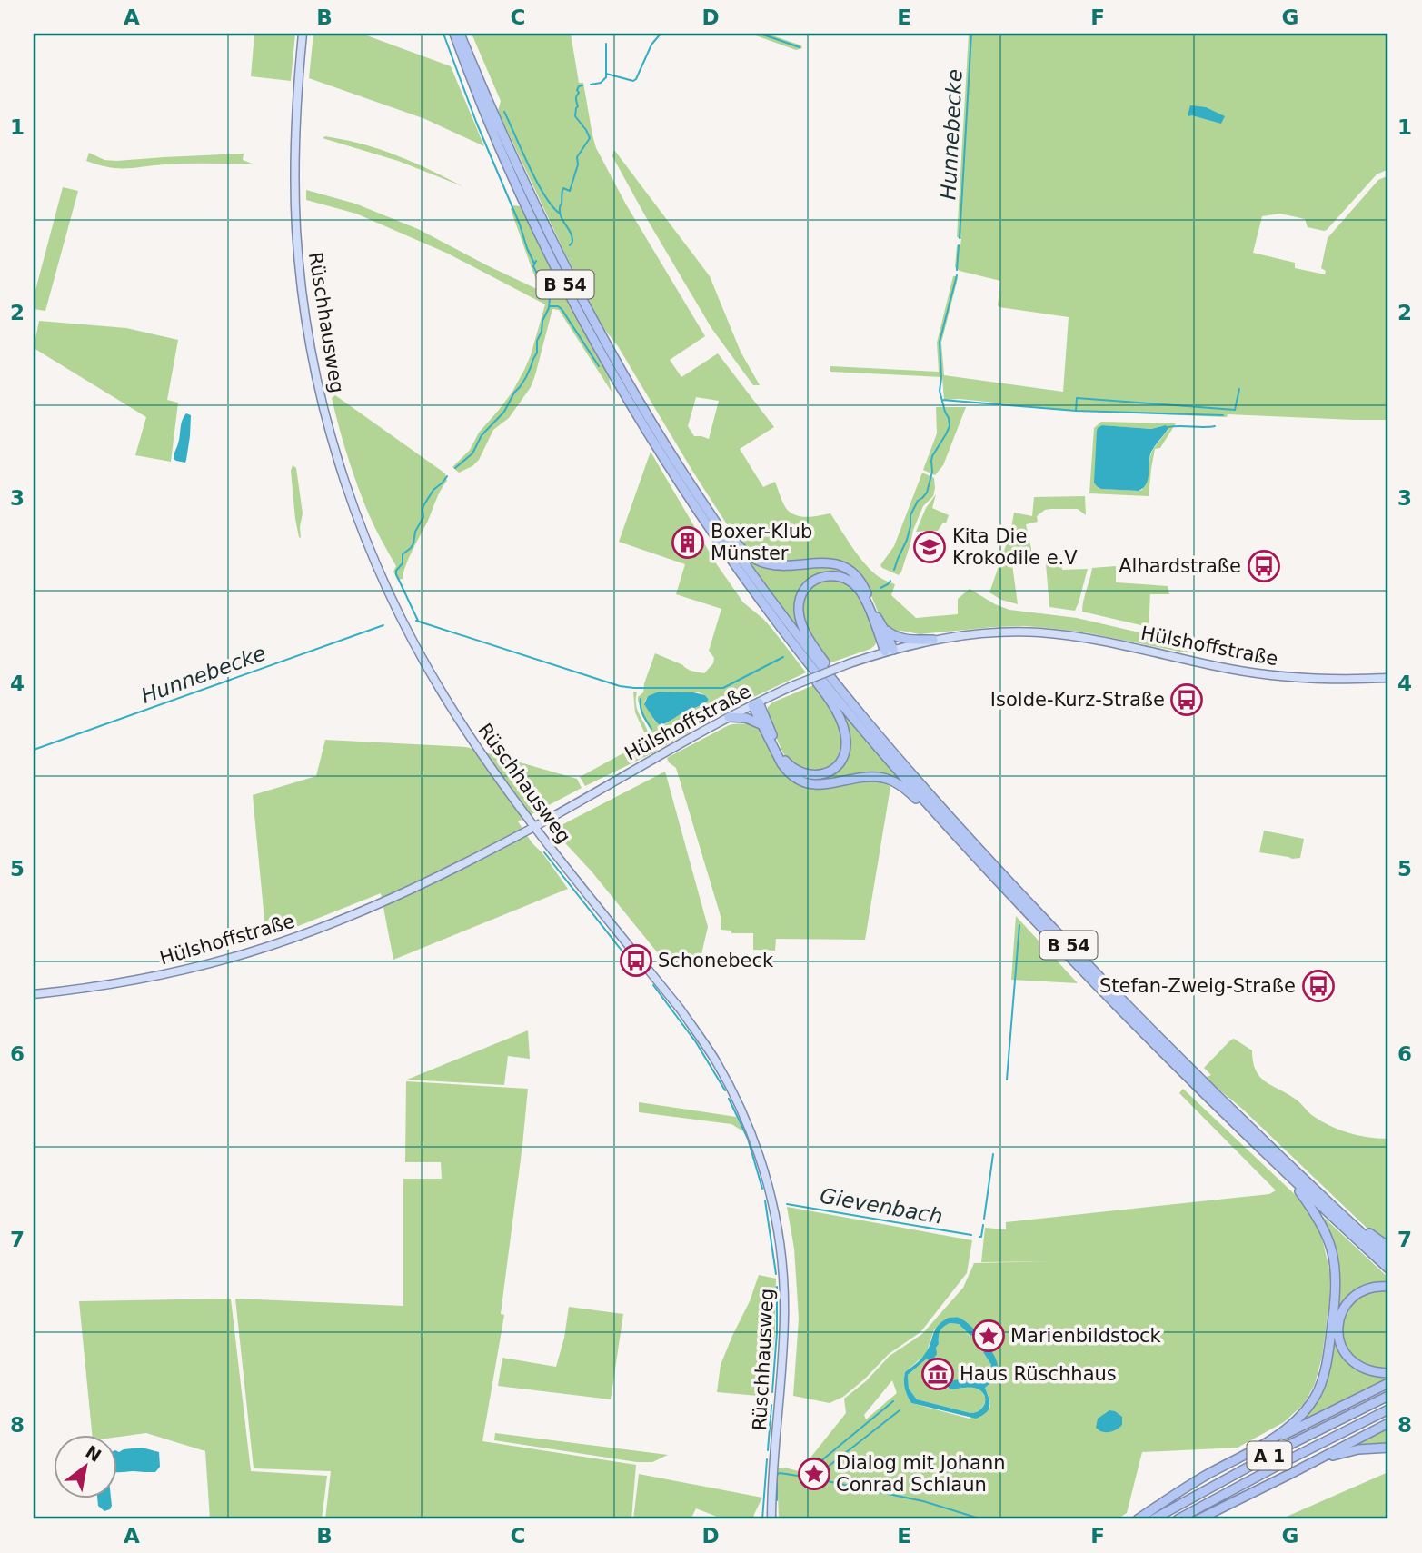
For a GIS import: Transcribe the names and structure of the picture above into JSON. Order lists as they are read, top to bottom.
{
  "streets": {
    "highway": ["B 54", "A 1"],
    "main road": ["Rüschhausweg", "Hülshoffstraße"]
  },
  "crossings": [
    ["Rüschhausweg", "Hülshoffstraße"]
  ],
  "water": ["Hunnebecke", "Gievenbach"],
  "places": {
    "building": ["Boxer-Klub Münster"],
    "school or university": ["Kita Die Krokodile e.V"],
    "bus stop": [
      "Alhardstraße",
      "Isolde-Kurz-Straße",
      "Schonebeck",
      "Stefan-Zweig-Straße"
    ],
    "place": ["Marienbildstock", "Dialog mit Johann Conrad Schlaun"],
    "museum": ["Haus Rüschhaus"]
  },
  "north": "top right",
  "grid": {
    "columns": [
      "A",
      "B",
      "C",
      "D",
      "E",
      "F",
      "G"
    ],
    "rows": [
      "1",
      "2",
      "3",
      "4",
      "5",
      "6",
      "7",
      "8"
    ]
  }
}
